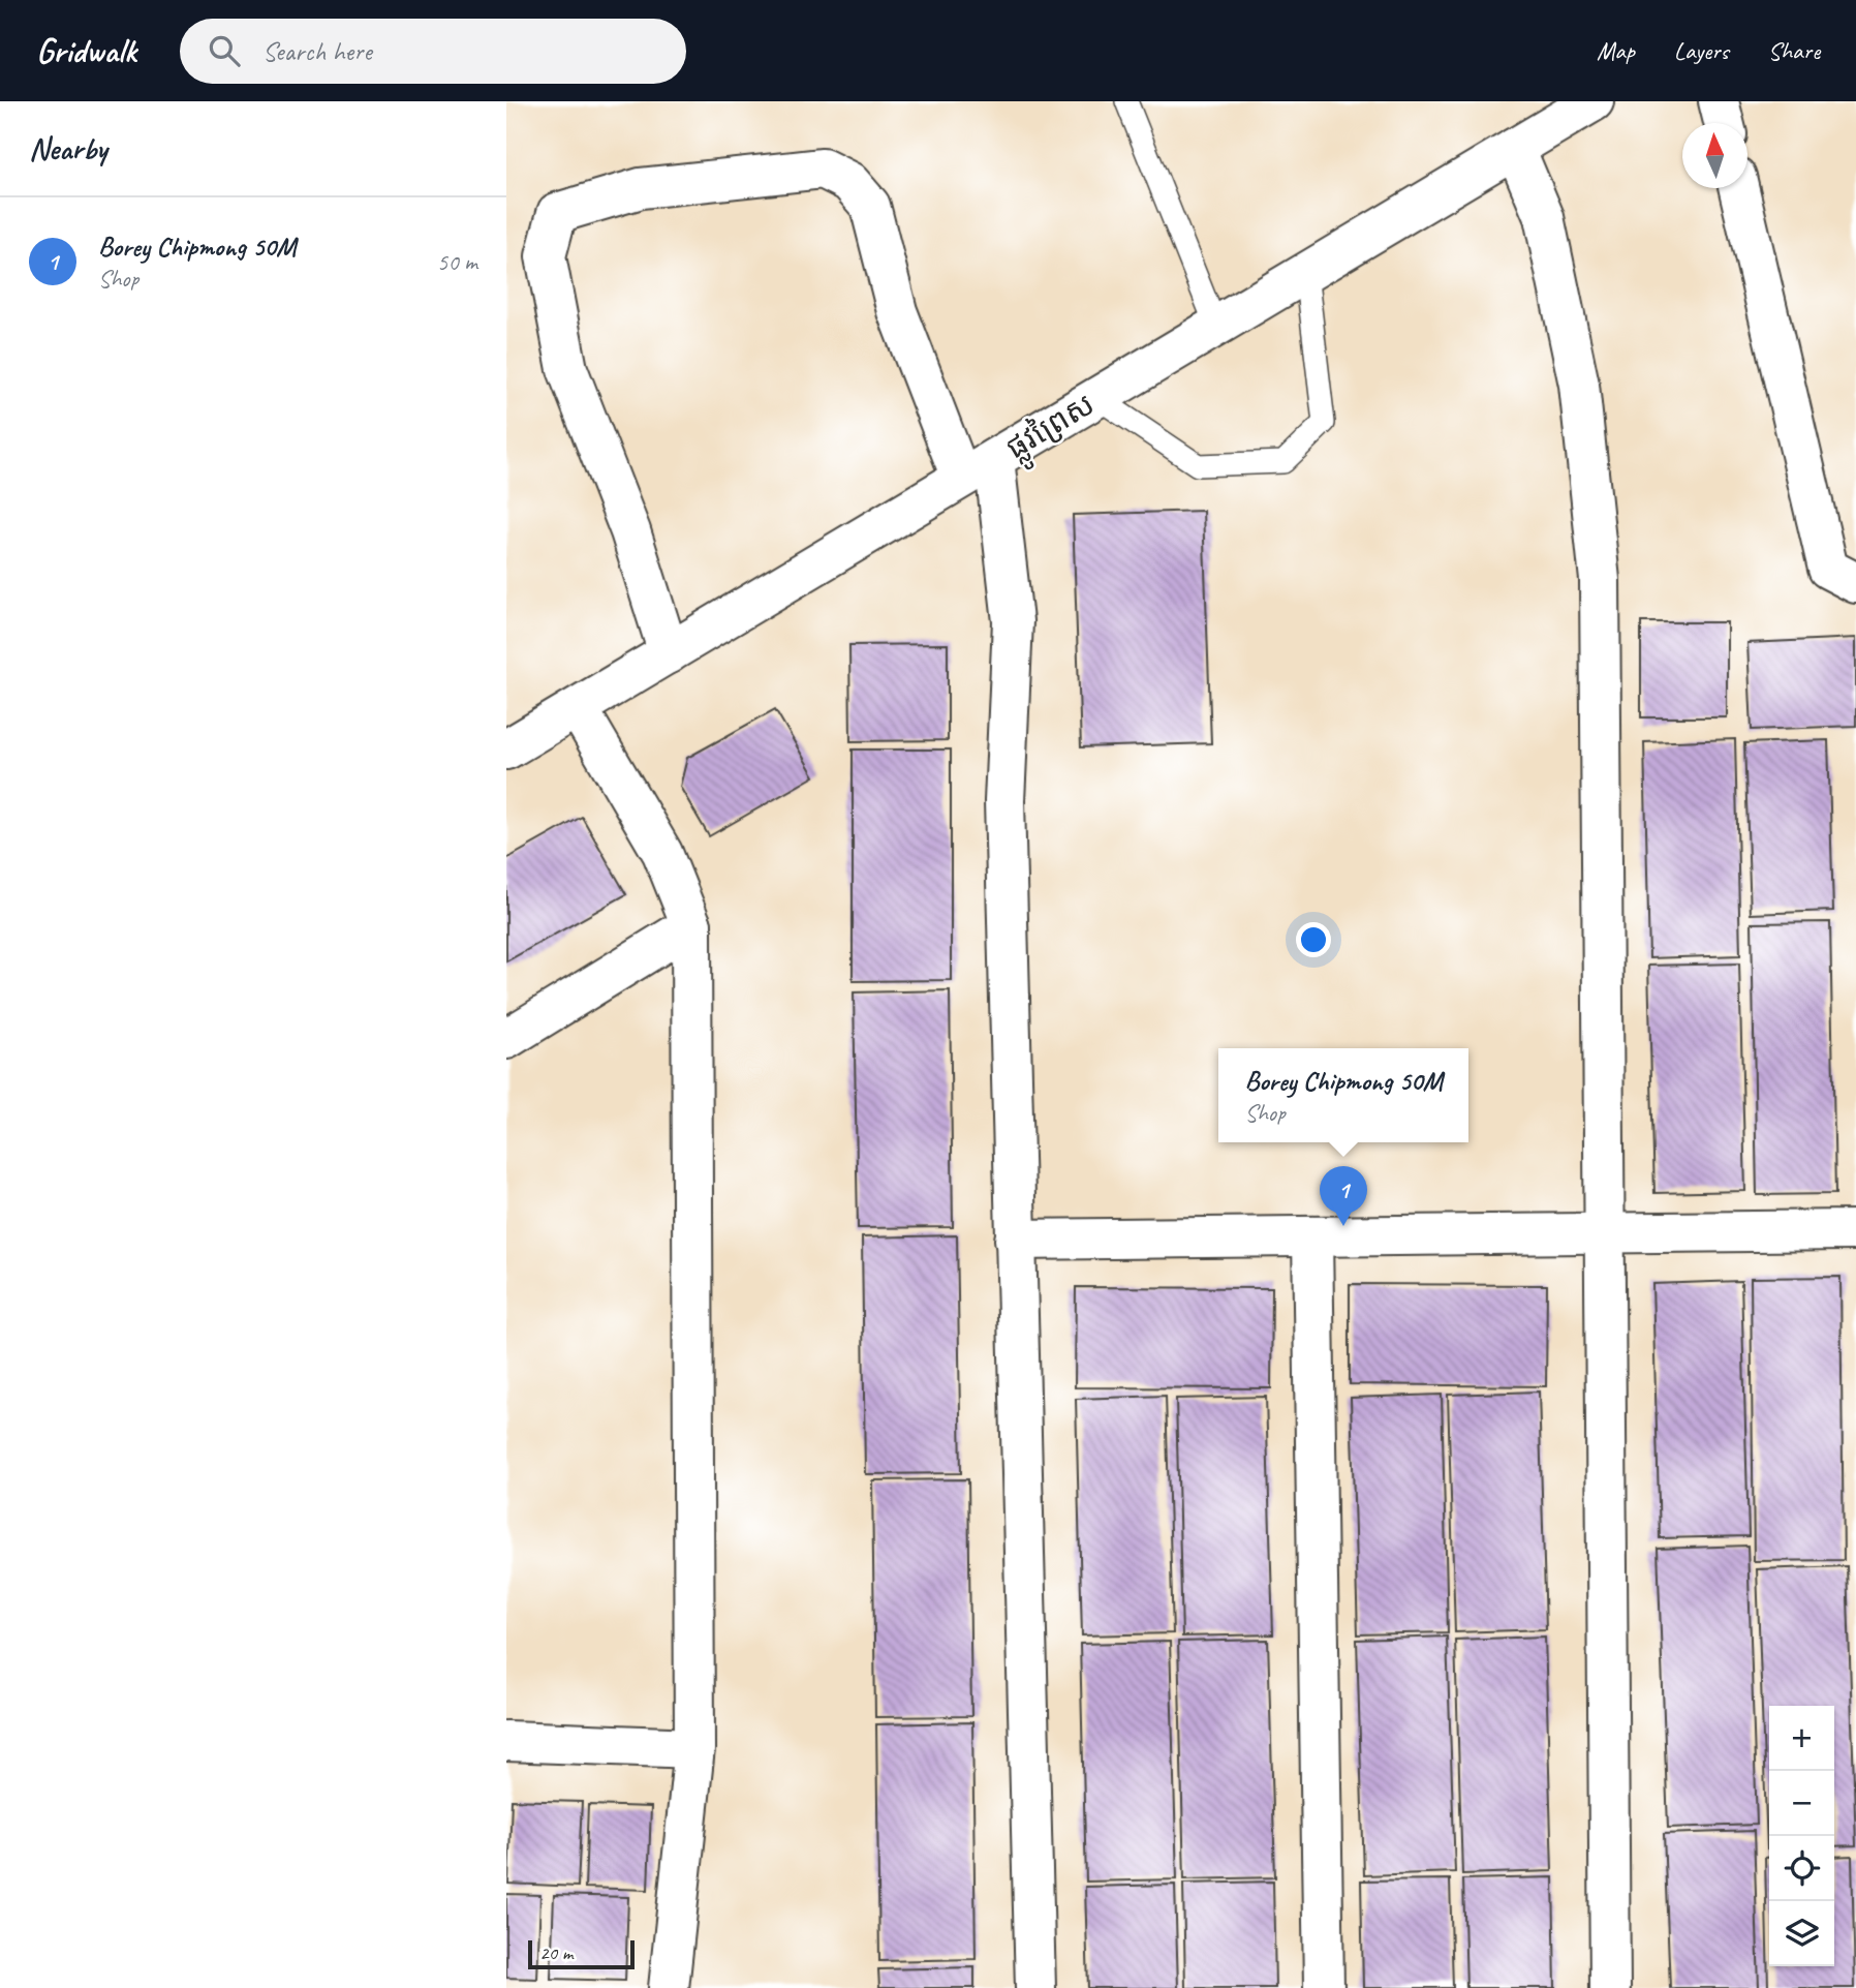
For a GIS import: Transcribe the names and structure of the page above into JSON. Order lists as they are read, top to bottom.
{
  "streets": {
    "street": ["ផ្លូវព្រៃស"]
  },
  "scale_bar": "20 m",
  "north": "top",
  "page": {
    "header": "Gridwalk",
    "search": "Search here",
    "nav": ["Map", "Layers", "Share"],
    "heading": "Nearby",
    "list": [
      {
        "mark": "1",
        "name": "Borey Chipmong 50M",
        "note": "Shop",
        "value": "50 m"
      }
    ],
    "popup": ["Borey Chipmong 50M", "Shop"],
    "pins": "1",
    "map_buttons": ["+", "−"],
    "scale": "20 m"
  }
}
